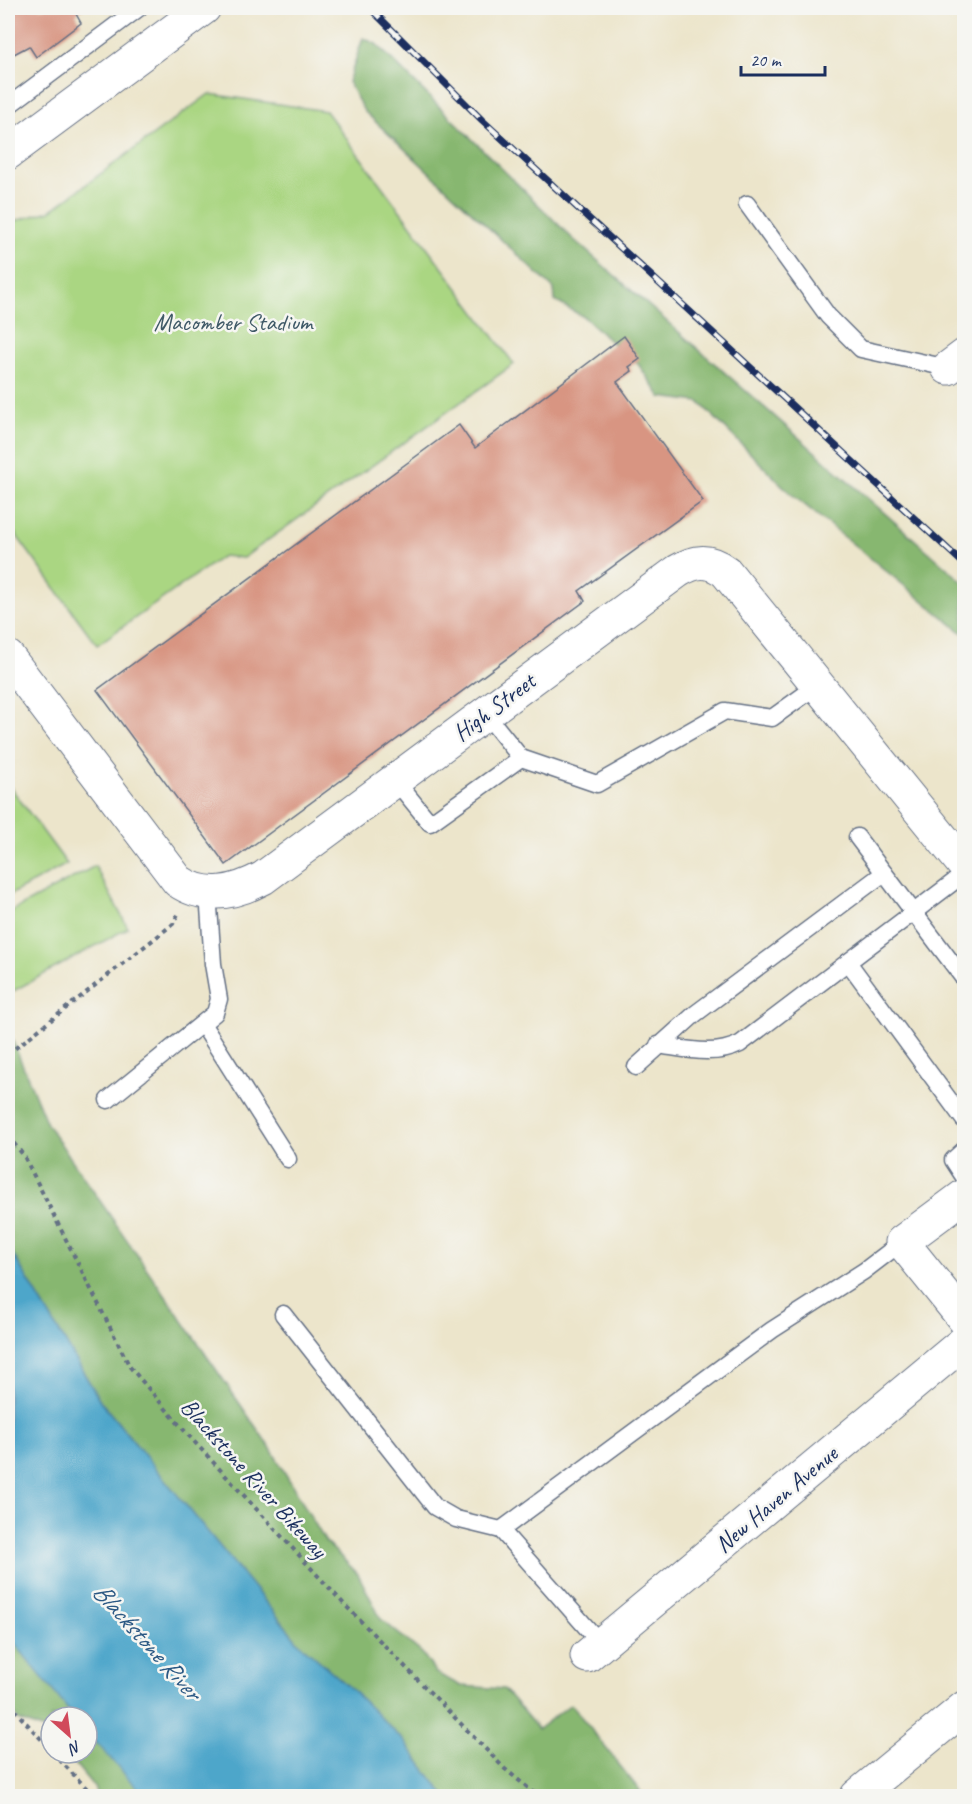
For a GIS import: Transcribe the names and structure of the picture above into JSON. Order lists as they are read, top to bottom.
{
  "streets": {
    "street": ["High Street", "New Haven Avenue"],
    "path": ["Blackstone River Bikeway"]
  },
  "water": ["Blackstone River"],
  "parks": ["Macomber Stadium"],
  "scale_bar": "20 m",
  "north": "bottom right"
}
